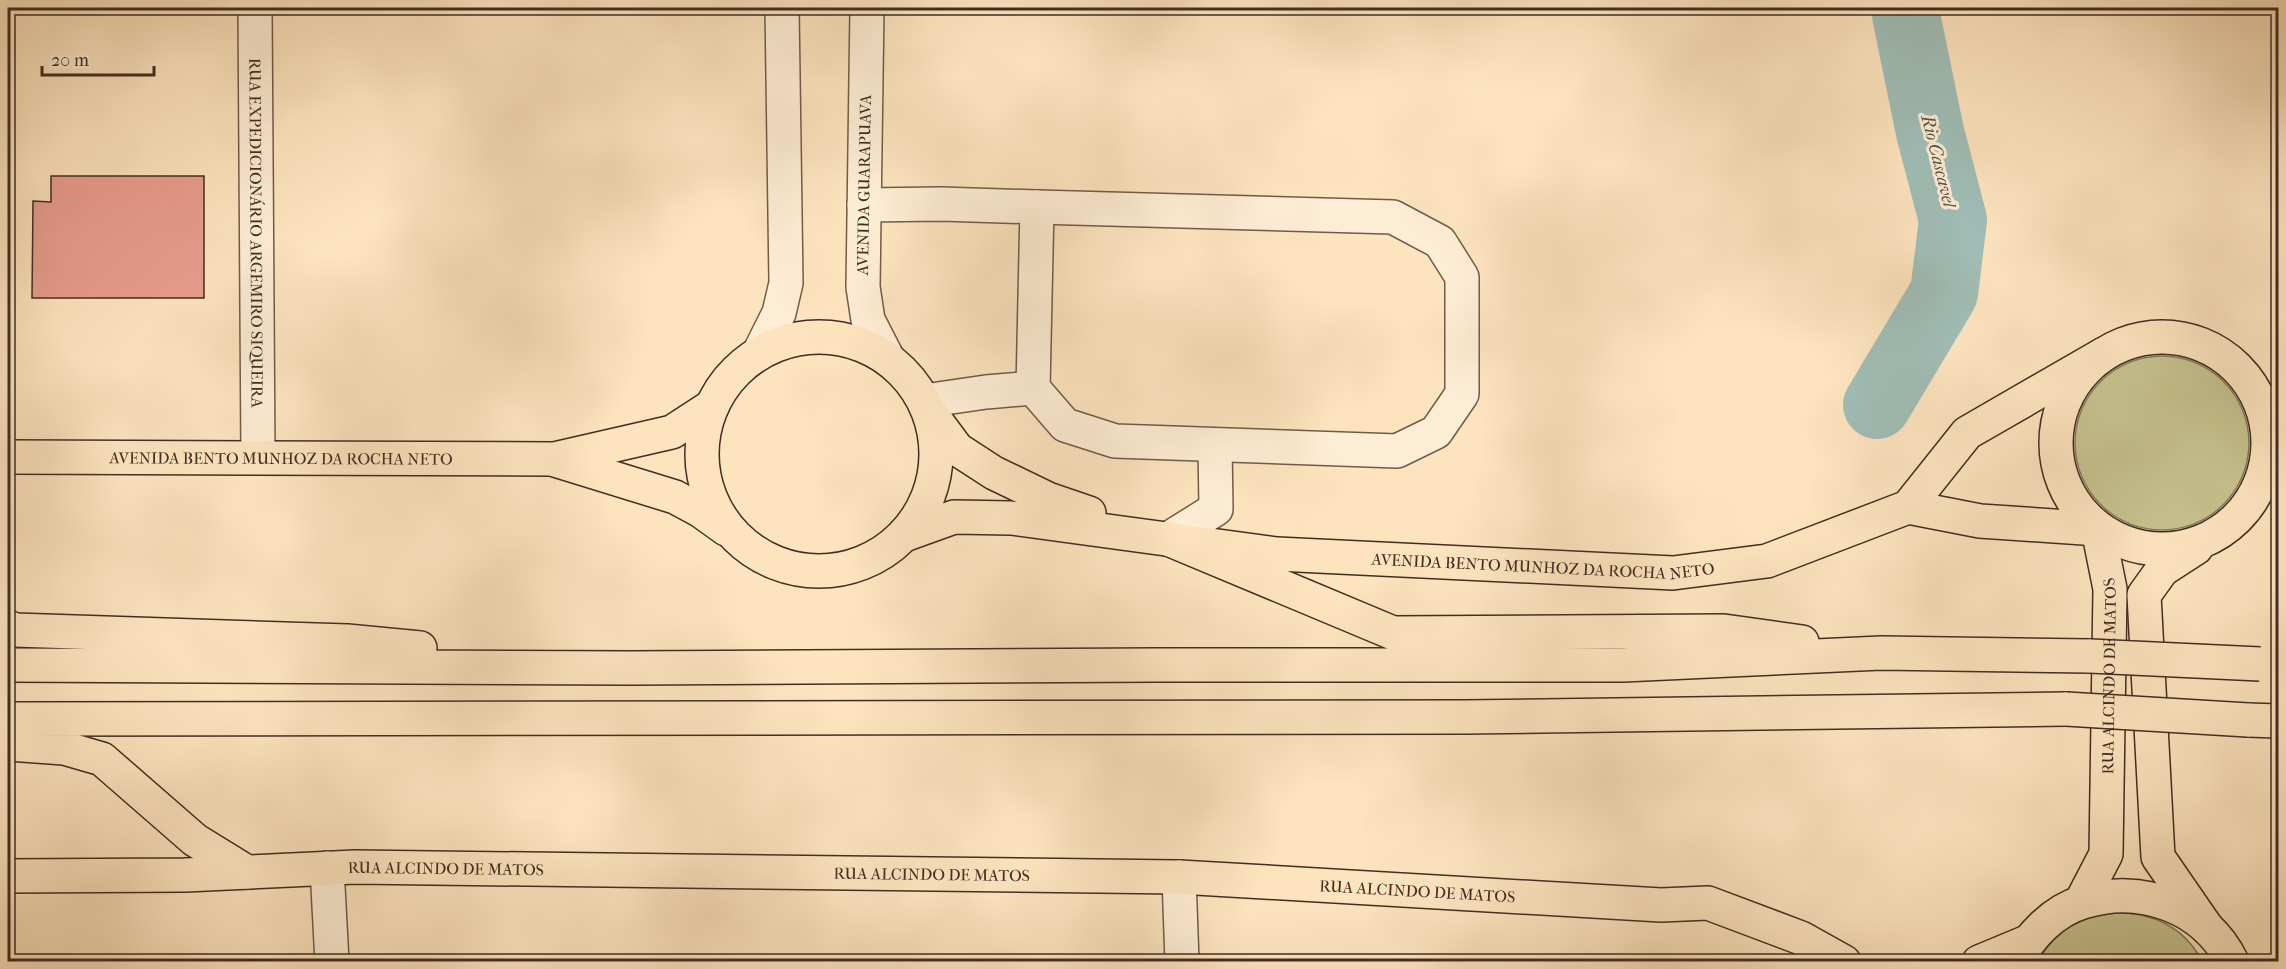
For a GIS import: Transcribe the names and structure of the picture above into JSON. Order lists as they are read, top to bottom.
{
  "streets": {
    "main road": ["AVENIDA BENTO MUNHOZ DA ROCHA NETO", "RUA ALCINDO DE MATOS"],
    "street": ["AVENIDA GUARAPUAVA", "RUA EXPEDICIONÁRIO ARGEMIRO SIQUEIRA"]
  },
  "crossings": [
    ["AVENIDA GUARAPUAVA", "AVENIDA BENTO MUNHOZ DA ROCHA NETO"],
    ["RUA EXPEDICIONÁRIO ARGEMIRO SIQUEIRA", "AVENIDA BENTO MUNHOZ DA ROCHA NETO"]
  ],
  "water": ["Rio Cascavel"],
  "scale_bar": "20 m"
}
